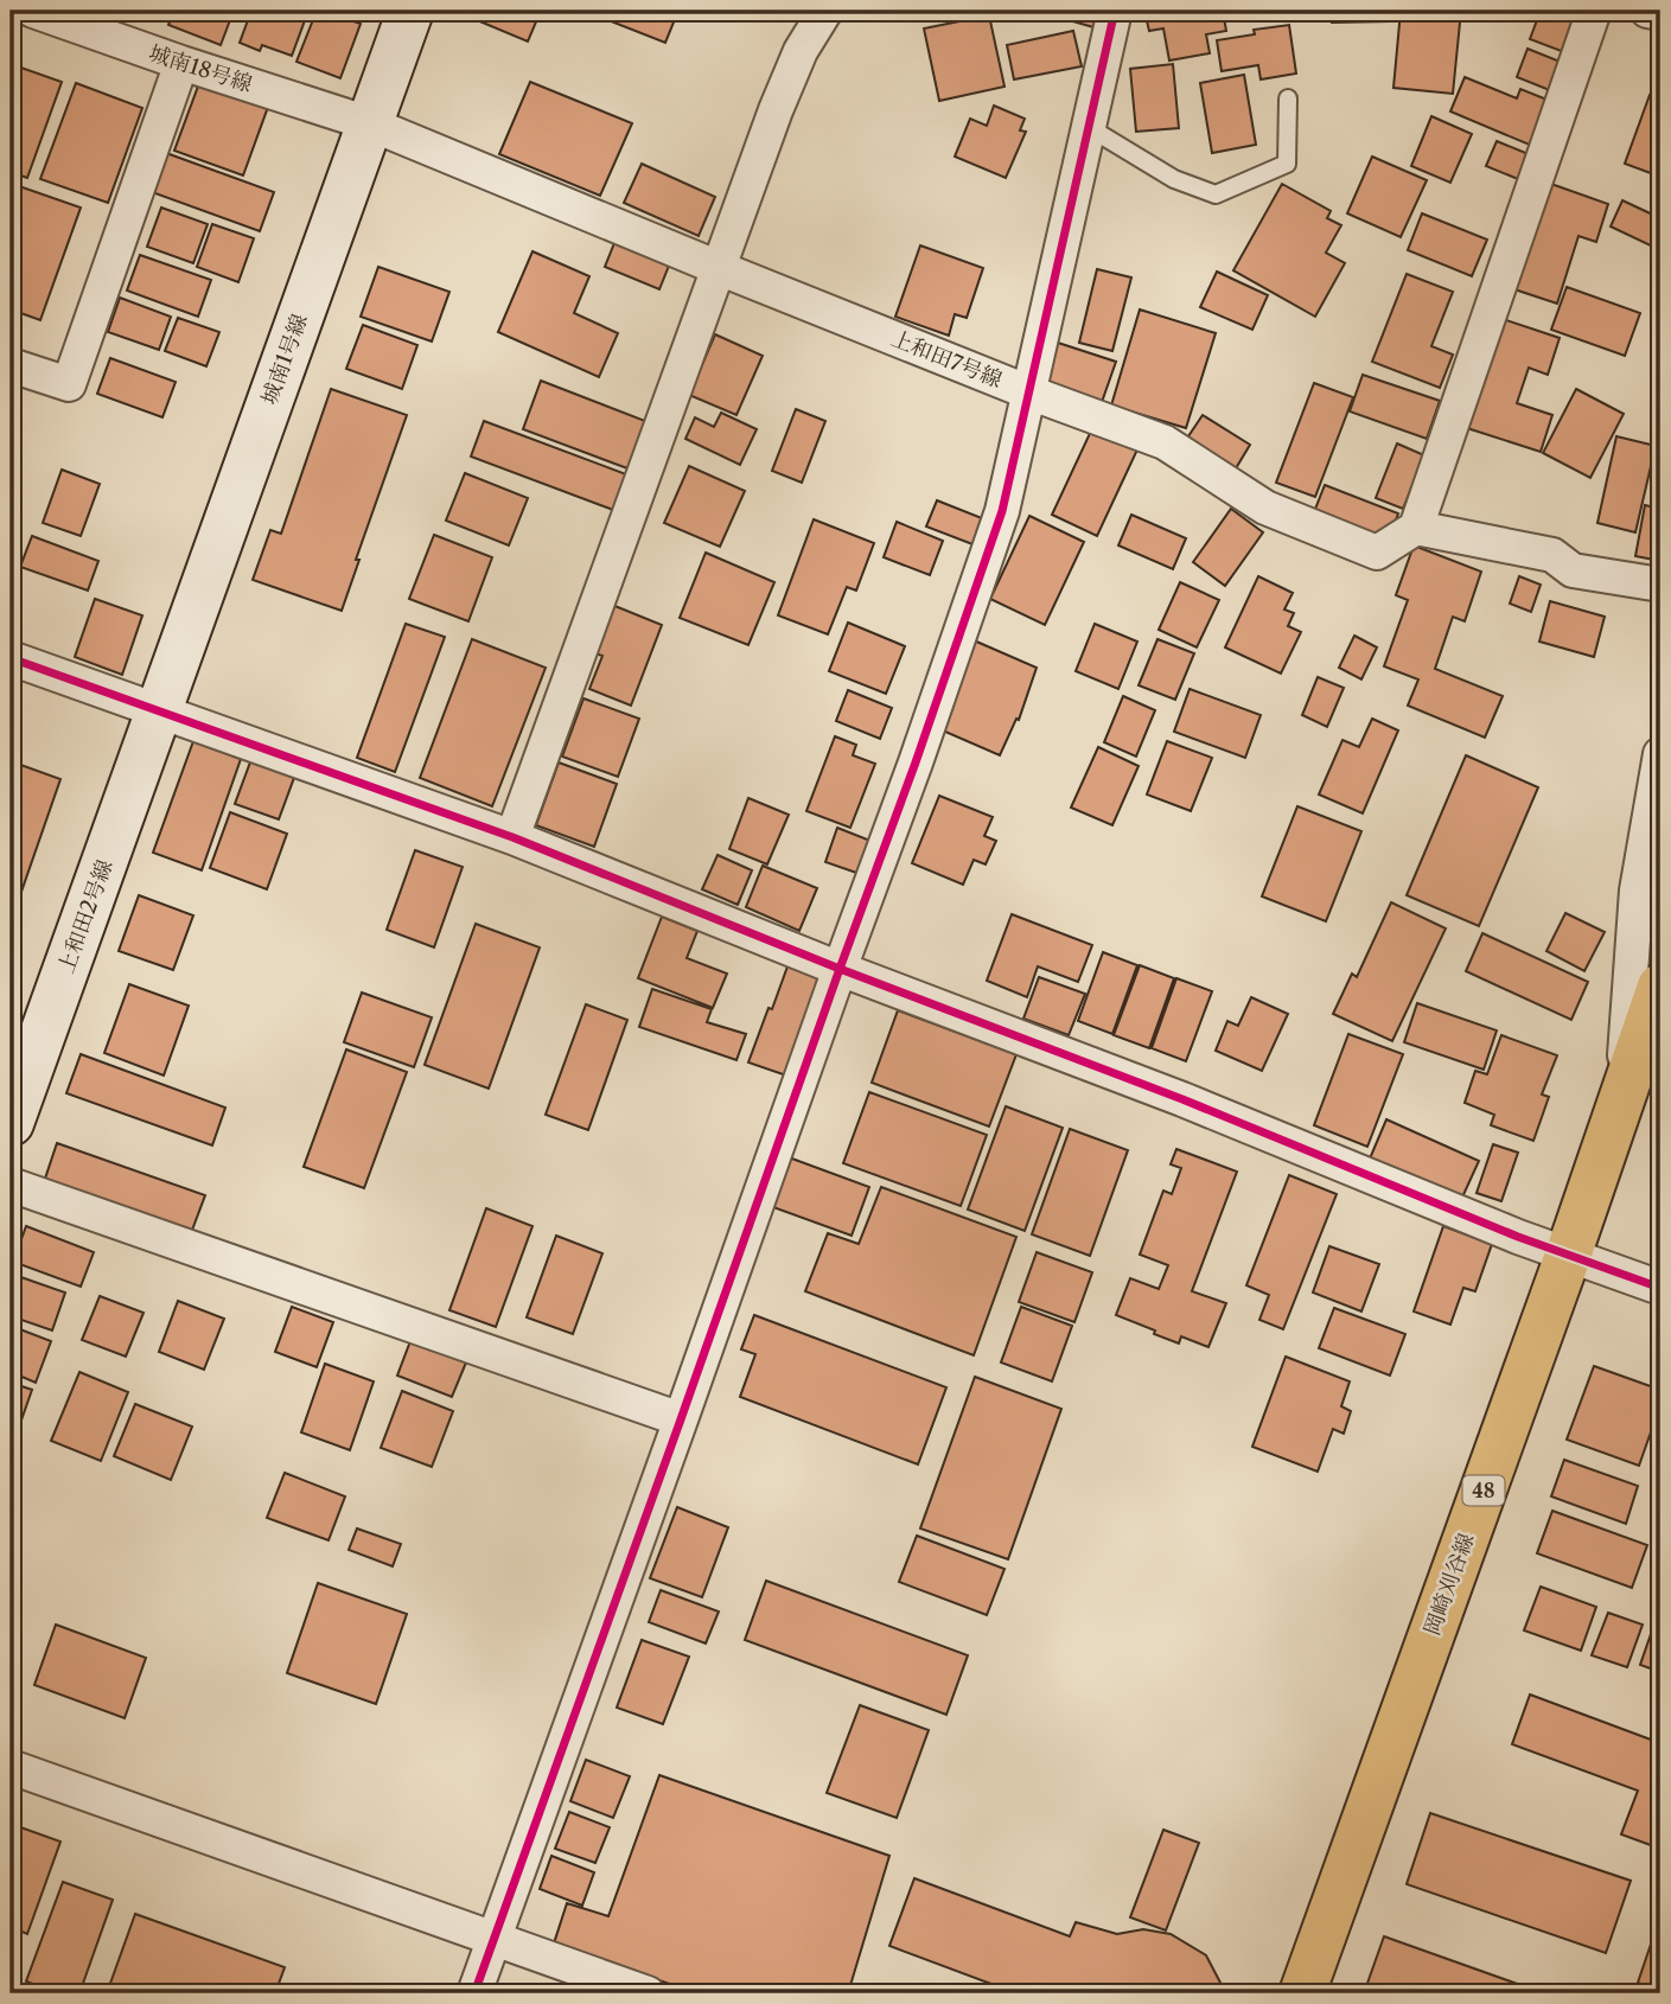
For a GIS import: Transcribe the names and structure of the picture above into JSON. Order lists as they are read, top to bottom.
{
  "streets": {
    "main road": ["48", "岡崎刈谷線"],
    "street": [
      "城南18号線",
      "城南1号線",
      "上和田7号線",
      "上和田2号線"
    ]
  },
  "crossings": [
    ["城南18号線", "城南1号線"],
    ["城南18号線", "上和田7号線"],
    ["城南1号線", "上和田7号線"],
    ["城南1号線", "上和田2号線"]
  ]
}
